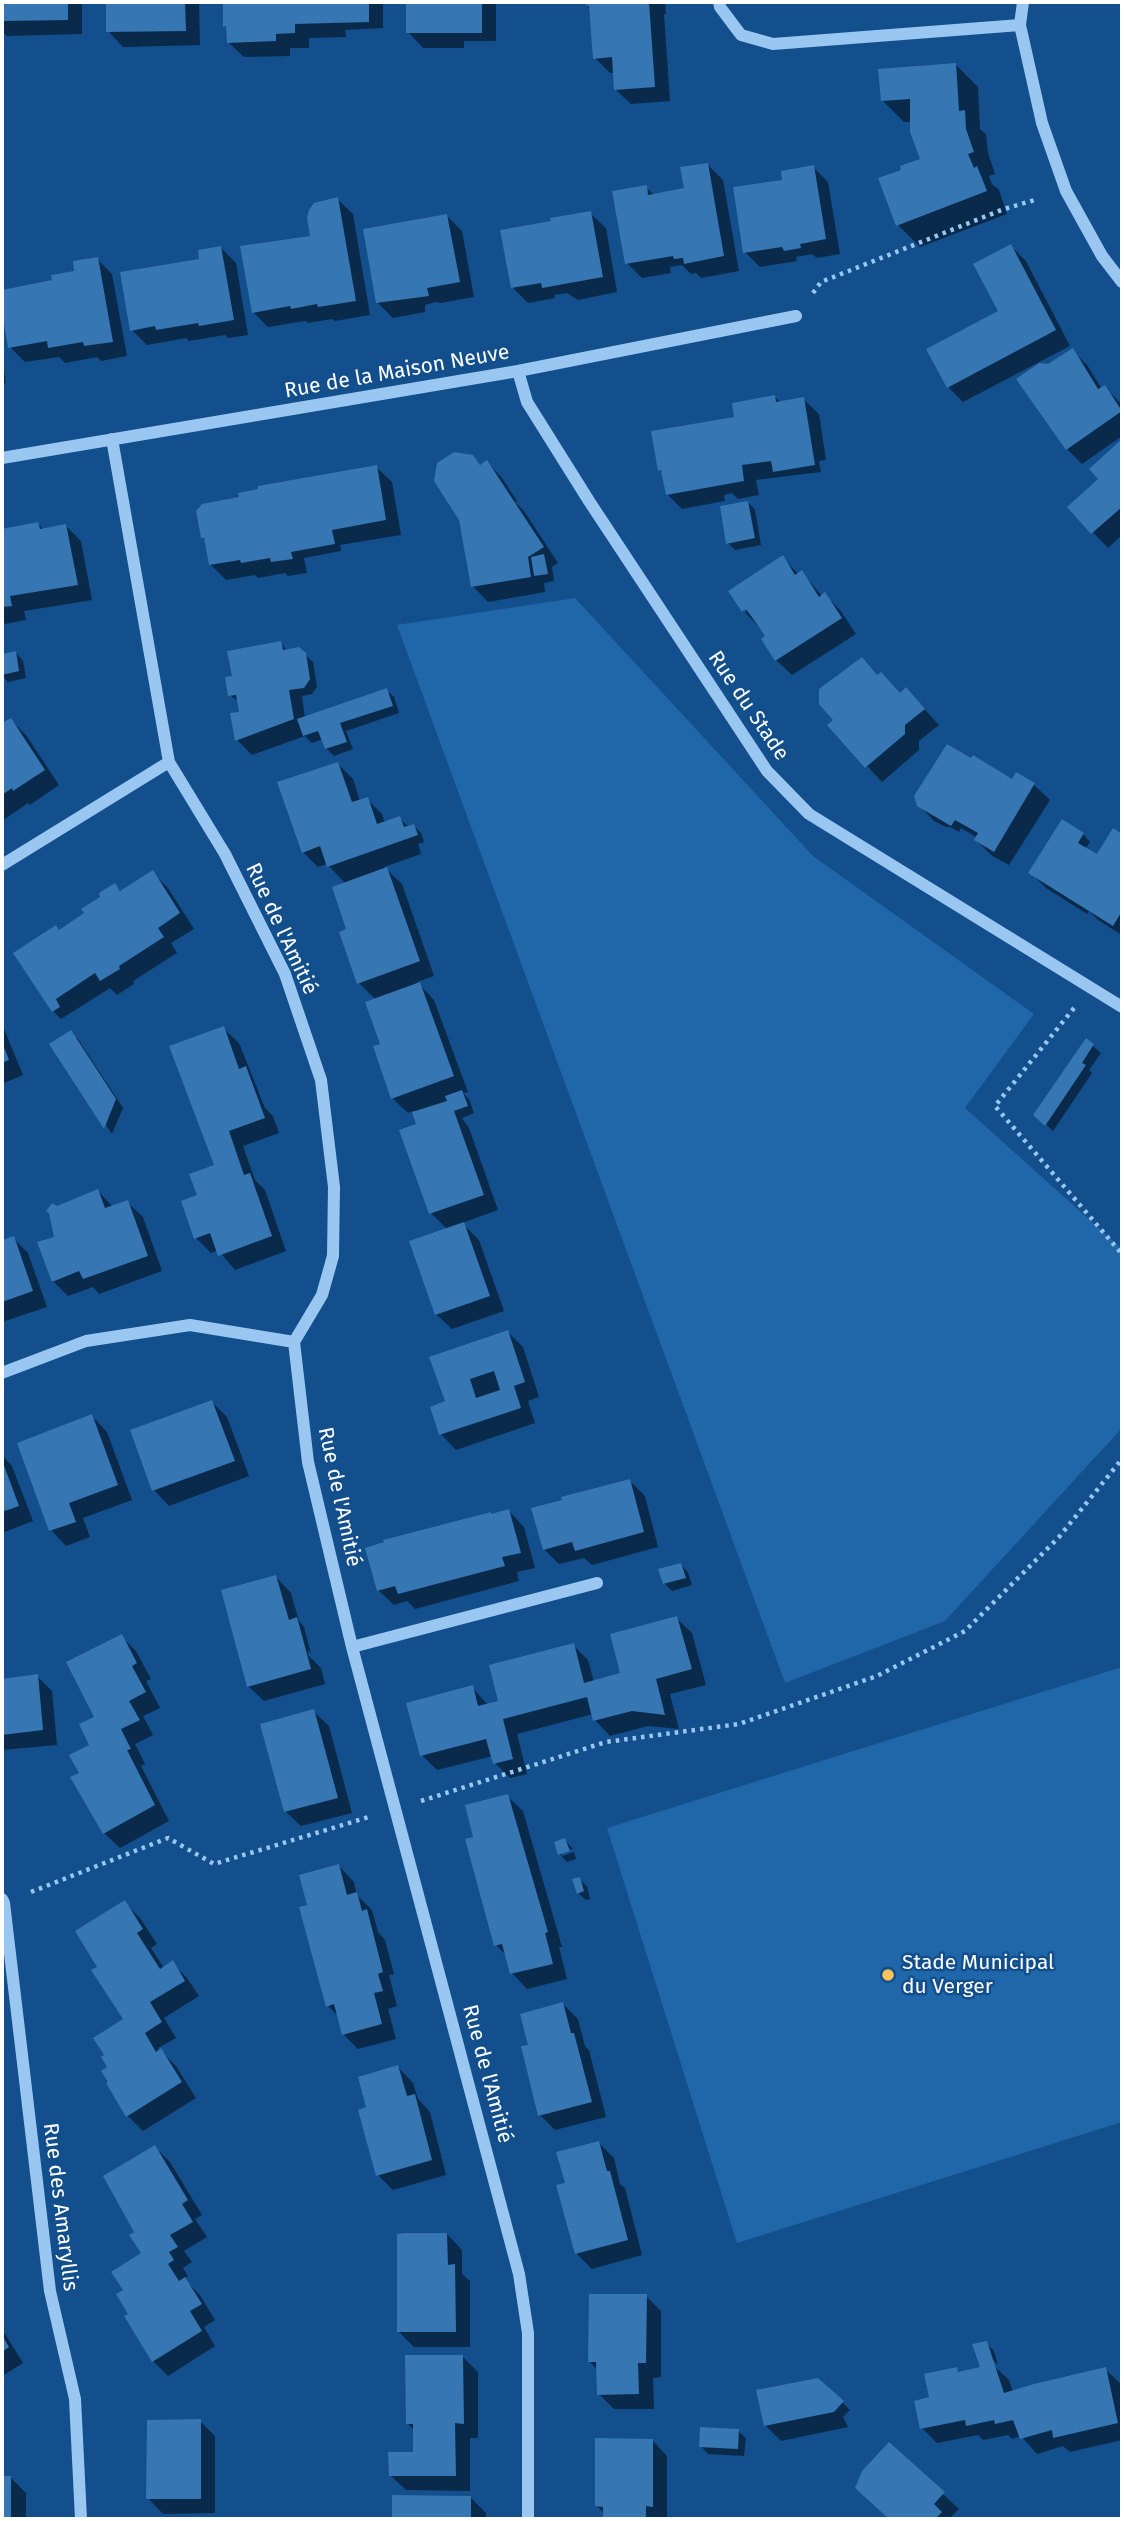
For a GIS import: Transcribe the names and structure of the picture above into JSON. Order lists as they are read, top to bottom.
{
  "streets": {
    "street": [
      "Rue de la Maison Neuve",
      "Rue du Stade",
      "Rue de l'Amitié",
      "Rue des Amaryllis"
    ]
  },
  "crossings": [
    ["Rue de la Maison Neuve", "Rue du Stade"],
    ["Rue de la Maison Neuve", "Rue de l'Amitié"]
  ],
  "places": ["Stade Municipal du Verger"]
}
